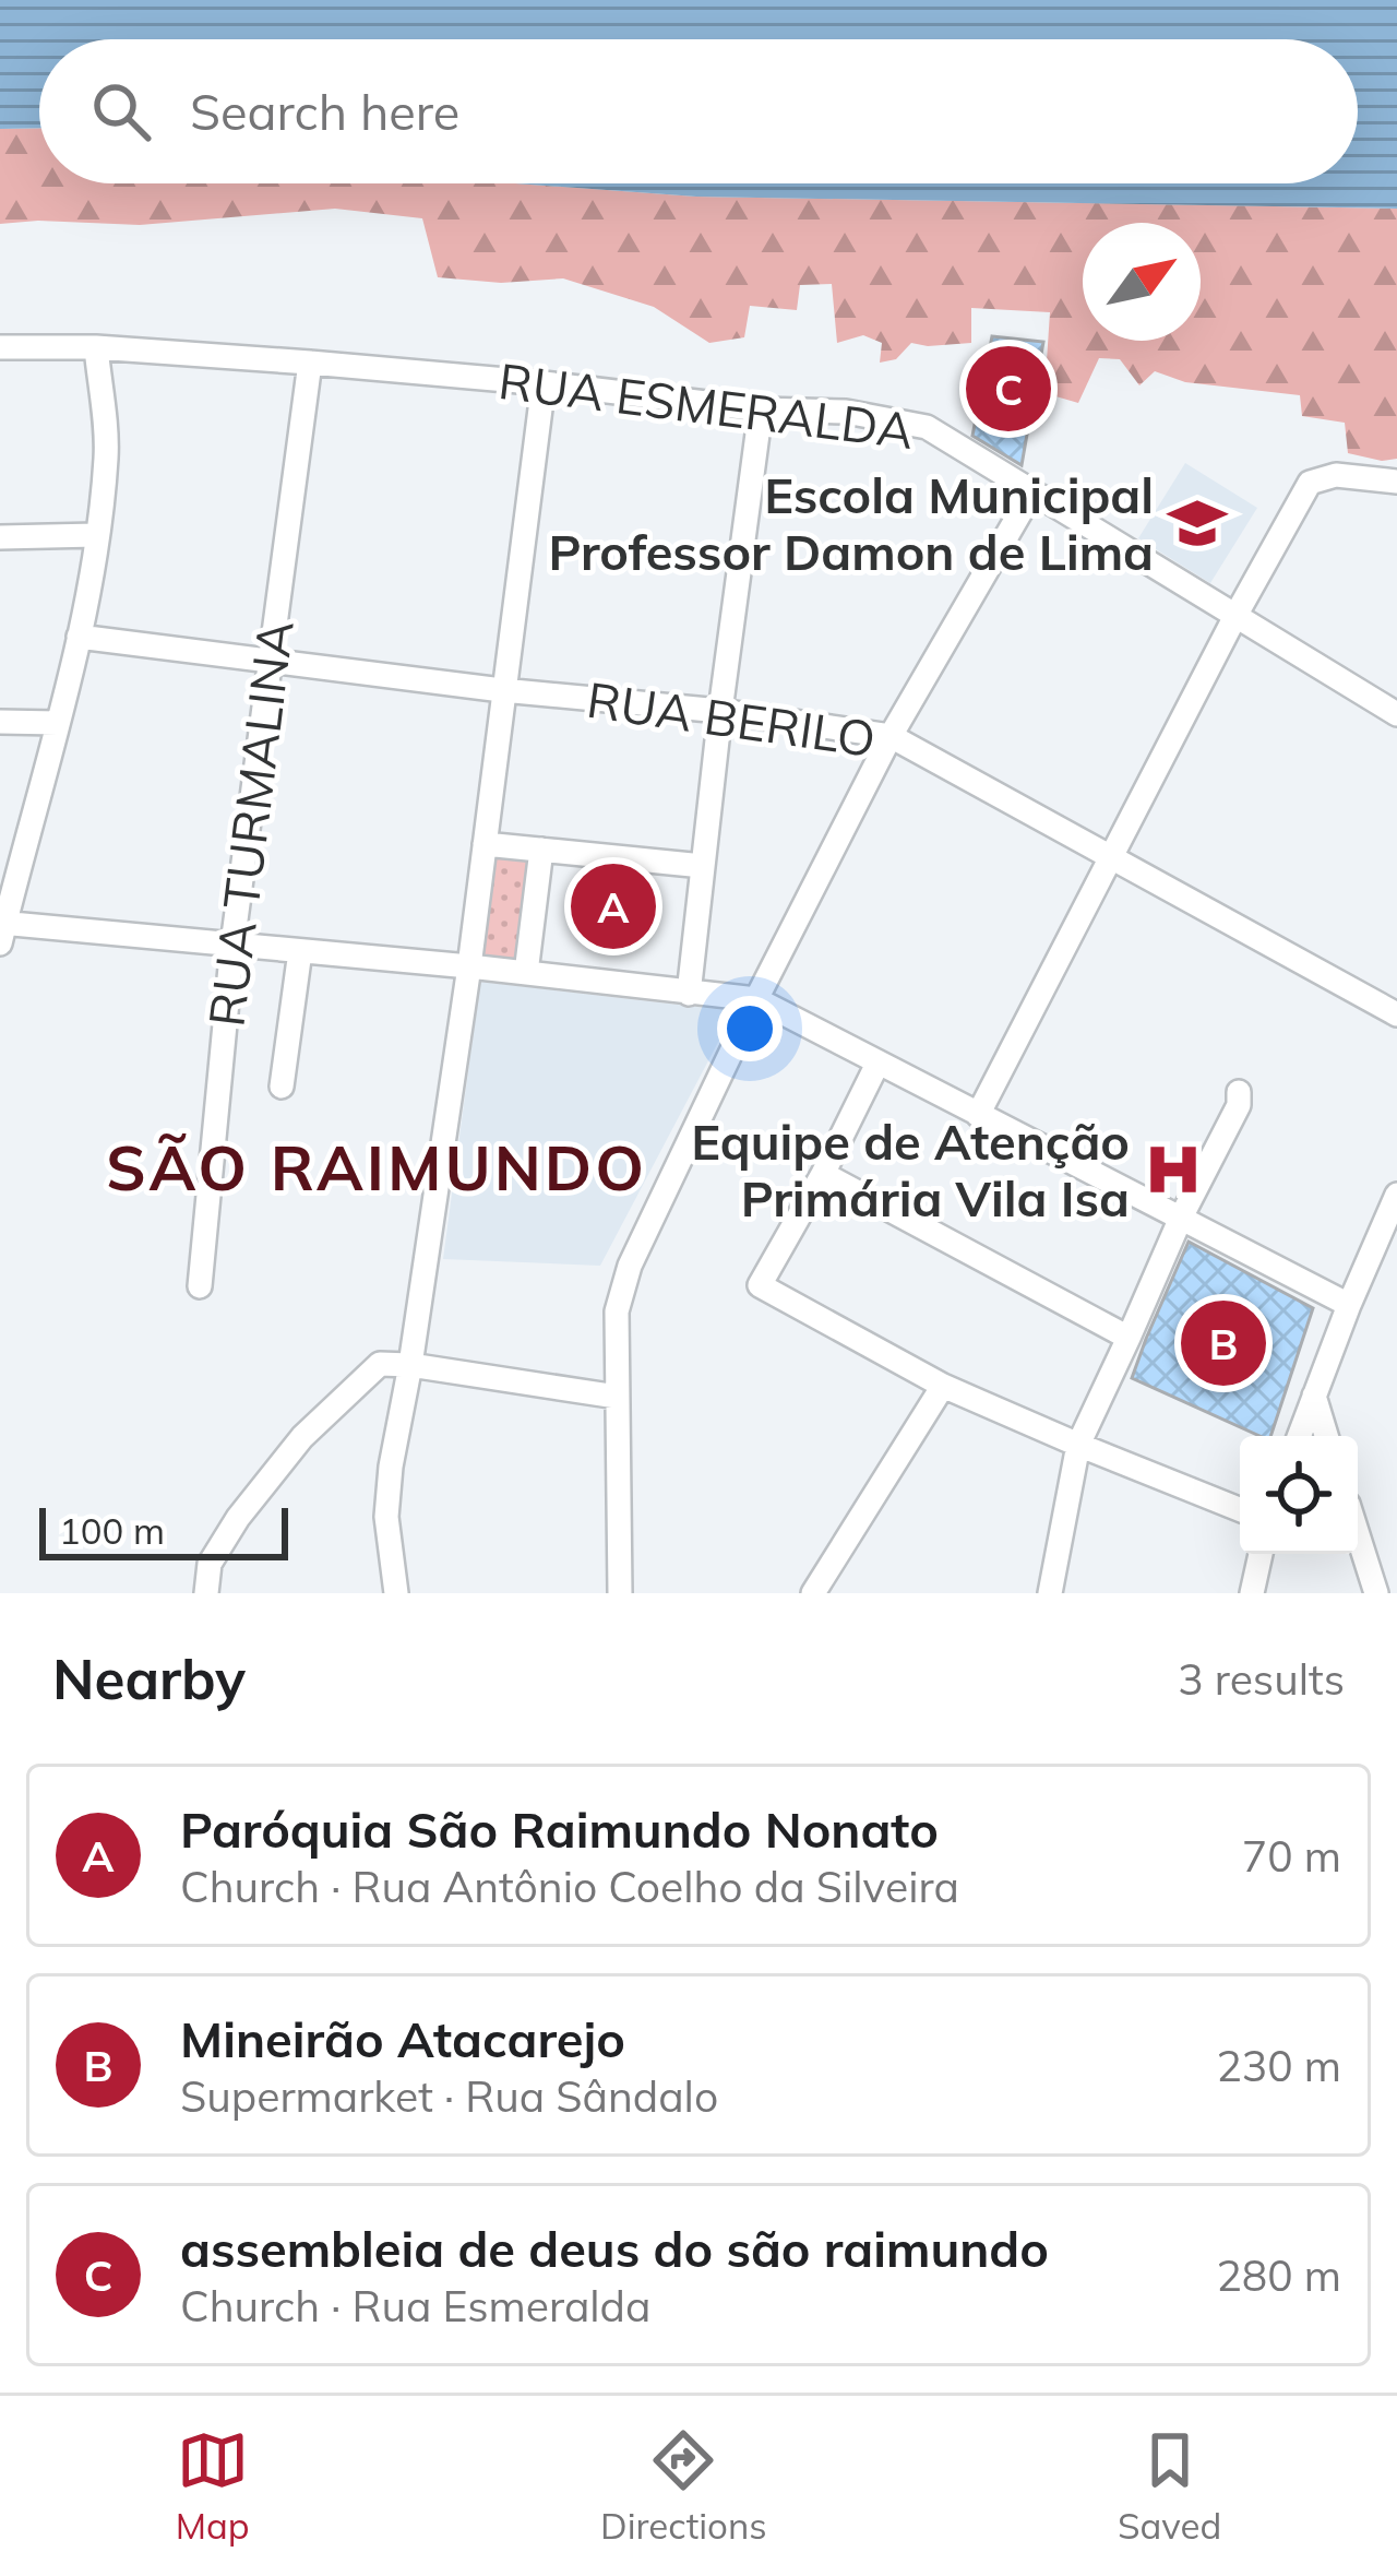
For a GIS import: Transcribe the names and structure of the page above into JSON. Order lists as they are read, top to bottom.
{
  "streets": {
    "street": ["RUA ESMERALDA", "RUA BERILO", "RUA TURMALINA"]
  },
  "crossings": [
    ["RUA ESMERALDA", "RUA TURMALINA"],
    ["RUA BERILO", "RUA TURMALINA"]
  ],
  "districts": ["SÃO RAIMUNDO"],
  "places": {
    "school or university": ["Escola Municipal Professor Damon de Lima"],
    "hospital": ["Equipe de Atenção Primária Vila Isa"]
  },
  "scale_bar": "100 m",
  "north": "top right",
  "page": {
    "search": "Search here",
    "pins": ["C", "A", "B"],
    "scale": "100 m",
    "heading": ["Nearby", "3 results"],
    "list": [
      {
        "mark": "A",
        "name": "Paróquia São Raimundo Nonato",
        "note": "Church · Rua Antônio Coelho da Silveira",
        "value": "70 m"
      },
      {
        "mark": "B",
        "name": "Mineirão Atacarejo",
        "note": "Supermarket · Rua Sândalo",
        "value": "230 m"
      },
      {
        "mark": "C",
        "name": "assembleia de deus do são raimundo",
        "note": "Church · Rua Esmeralda",
        "value": "280 m"
      }
    ],
    "nav": ["Map", "Directions", "Saved"]
  }
}
